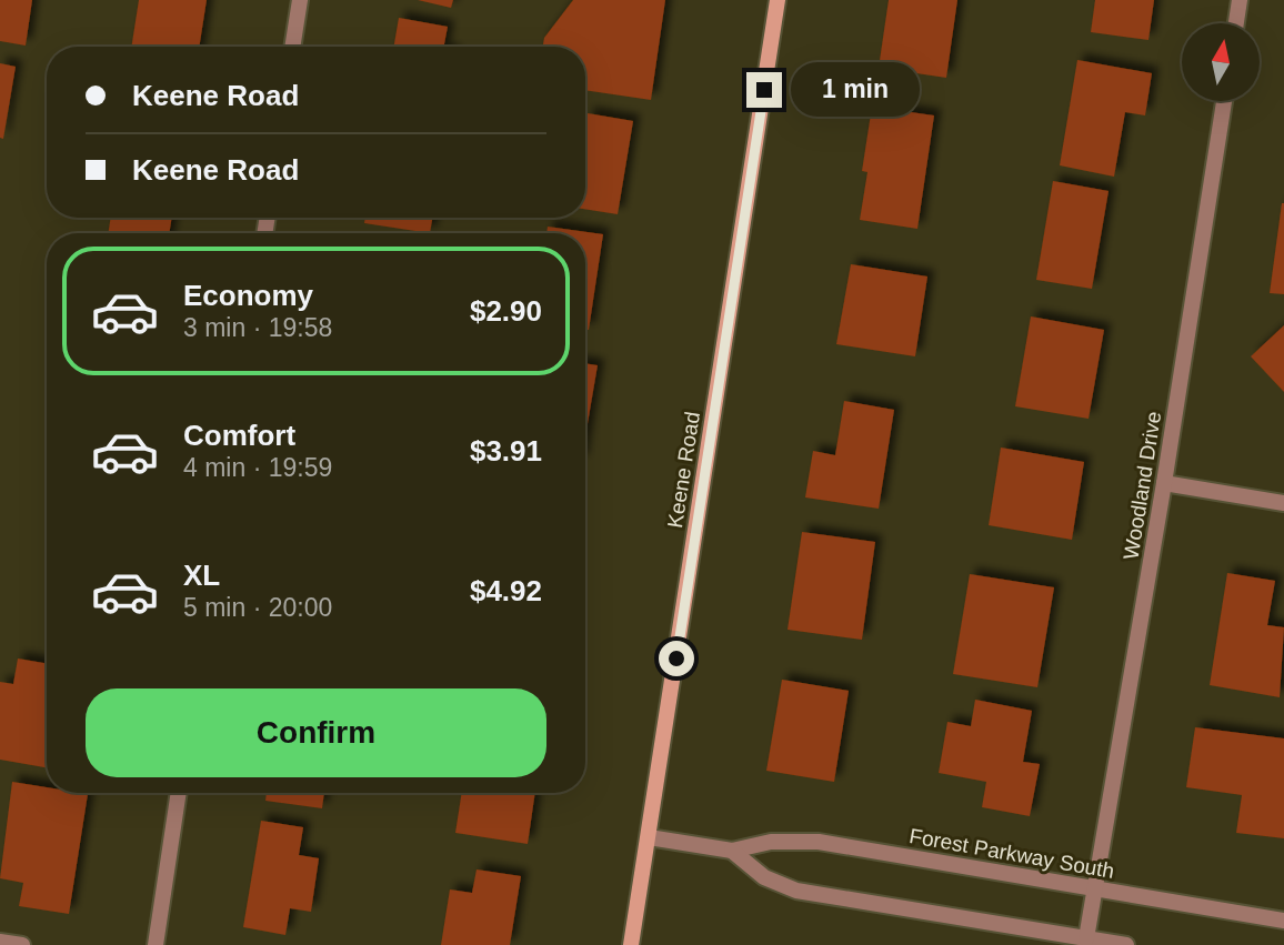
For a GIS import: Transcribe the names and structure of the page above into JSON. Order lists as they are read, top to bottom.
{
  "streets": {
    "main road": ["Keene Road"],
    "street": ["Woodland Drive", "Forest Parkway South"]
  },
  "crossings": [
    ["Keene Road", "Forest Parkway South"],
    ["Woodland Drive", "Forest Parkway South"]
  ],
  "north": "top",
  "page": {
    "banner": ["Keene Road", "Keene Road"],
    "bubble": "1 min",
    "list": [
      {
        "name": "Economy",
        "note": "3 min · 19:58",
        "value": "$2.90"
      },
      {
        "name": "Comfort",
        "note": "4 min · 19:59",
        "value": "$3.91"
      },
      {
        "name": "XL",
        "note": "5 min · 20:00",
        "value": "$4.92"
      }
    ],
    "buttons": "Confirm"
  }
}
